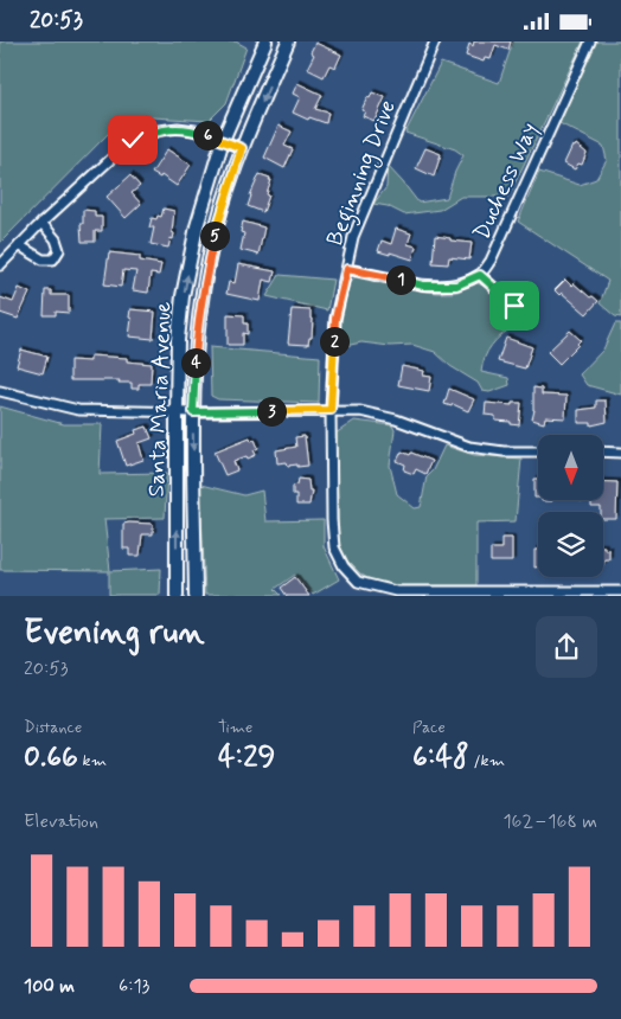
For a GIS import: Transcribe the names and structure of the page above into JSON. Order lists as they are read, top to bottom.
{
  "streets": {
    "street": ["Beginning Drive", "Duchess Way", "Santa Maria Avenue"]
  },
  "crossings": [
    ["Beginning Drive", "Duchess Way"]
  ],
  "north": "bottom",
  "page": {
    "status": "20:53",
    "pins": [
      "6",
      "5",
      "1",
      "2",
      "4",
      "3"
    ],
    "heading": ["Evening run", "20:53"],
    "stats": [
      ["Distance", "0.66 km"],
      ["Time", "4:29"],
      ["Pace", "6:48 /km"]
    ],
    "chart": ["Elevation", "162–168 m"],
    "list": [
      {
        "name": "100 m",
        "note": "6:13"
      }
    ]
  }
}
